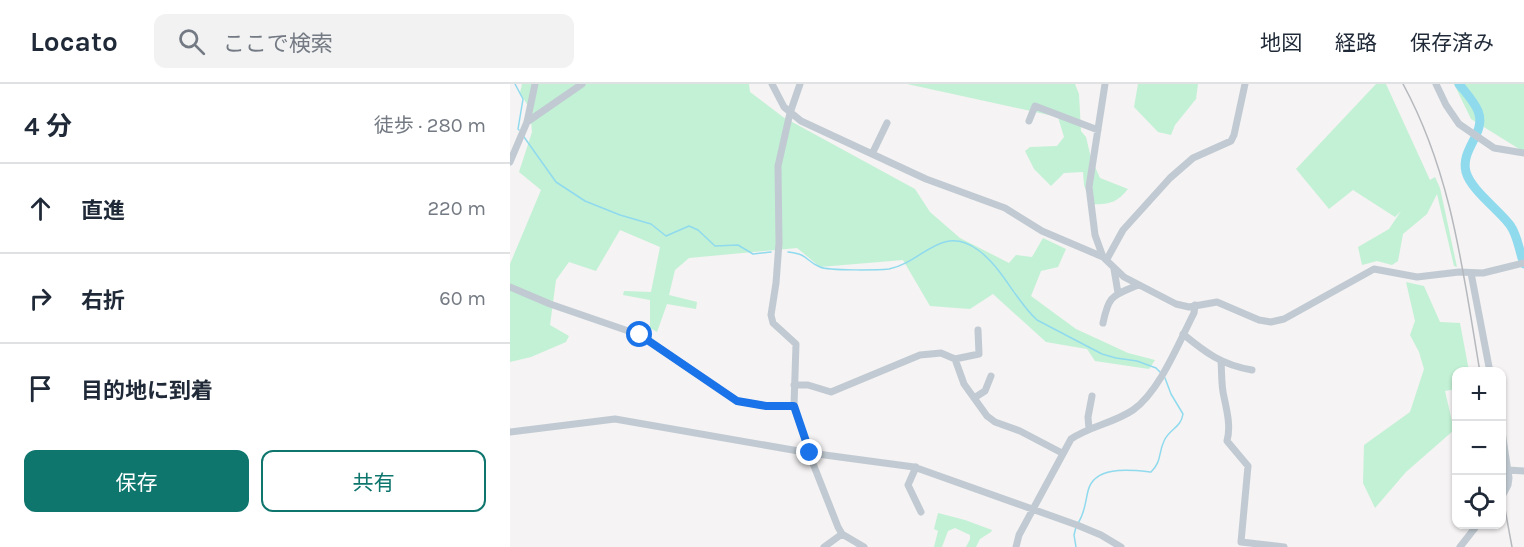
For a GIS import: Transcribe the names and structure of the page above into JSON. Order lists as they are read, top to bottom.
{
  "page": {
    "header": "Locato",
    "search": "ここで検索",
    "nav": ["地図", "経路", "保存済み"],
    "heading": ["4 分", "徒歩 · 280 m"],
    "list": [
      ["直進", "220 m"],
      ["右折", "60 m"],
      "目的地に到着"
    ],
    "map_buttons": ["+", "−"],
    "buttons": ["保存", "共有"]
  }
}
